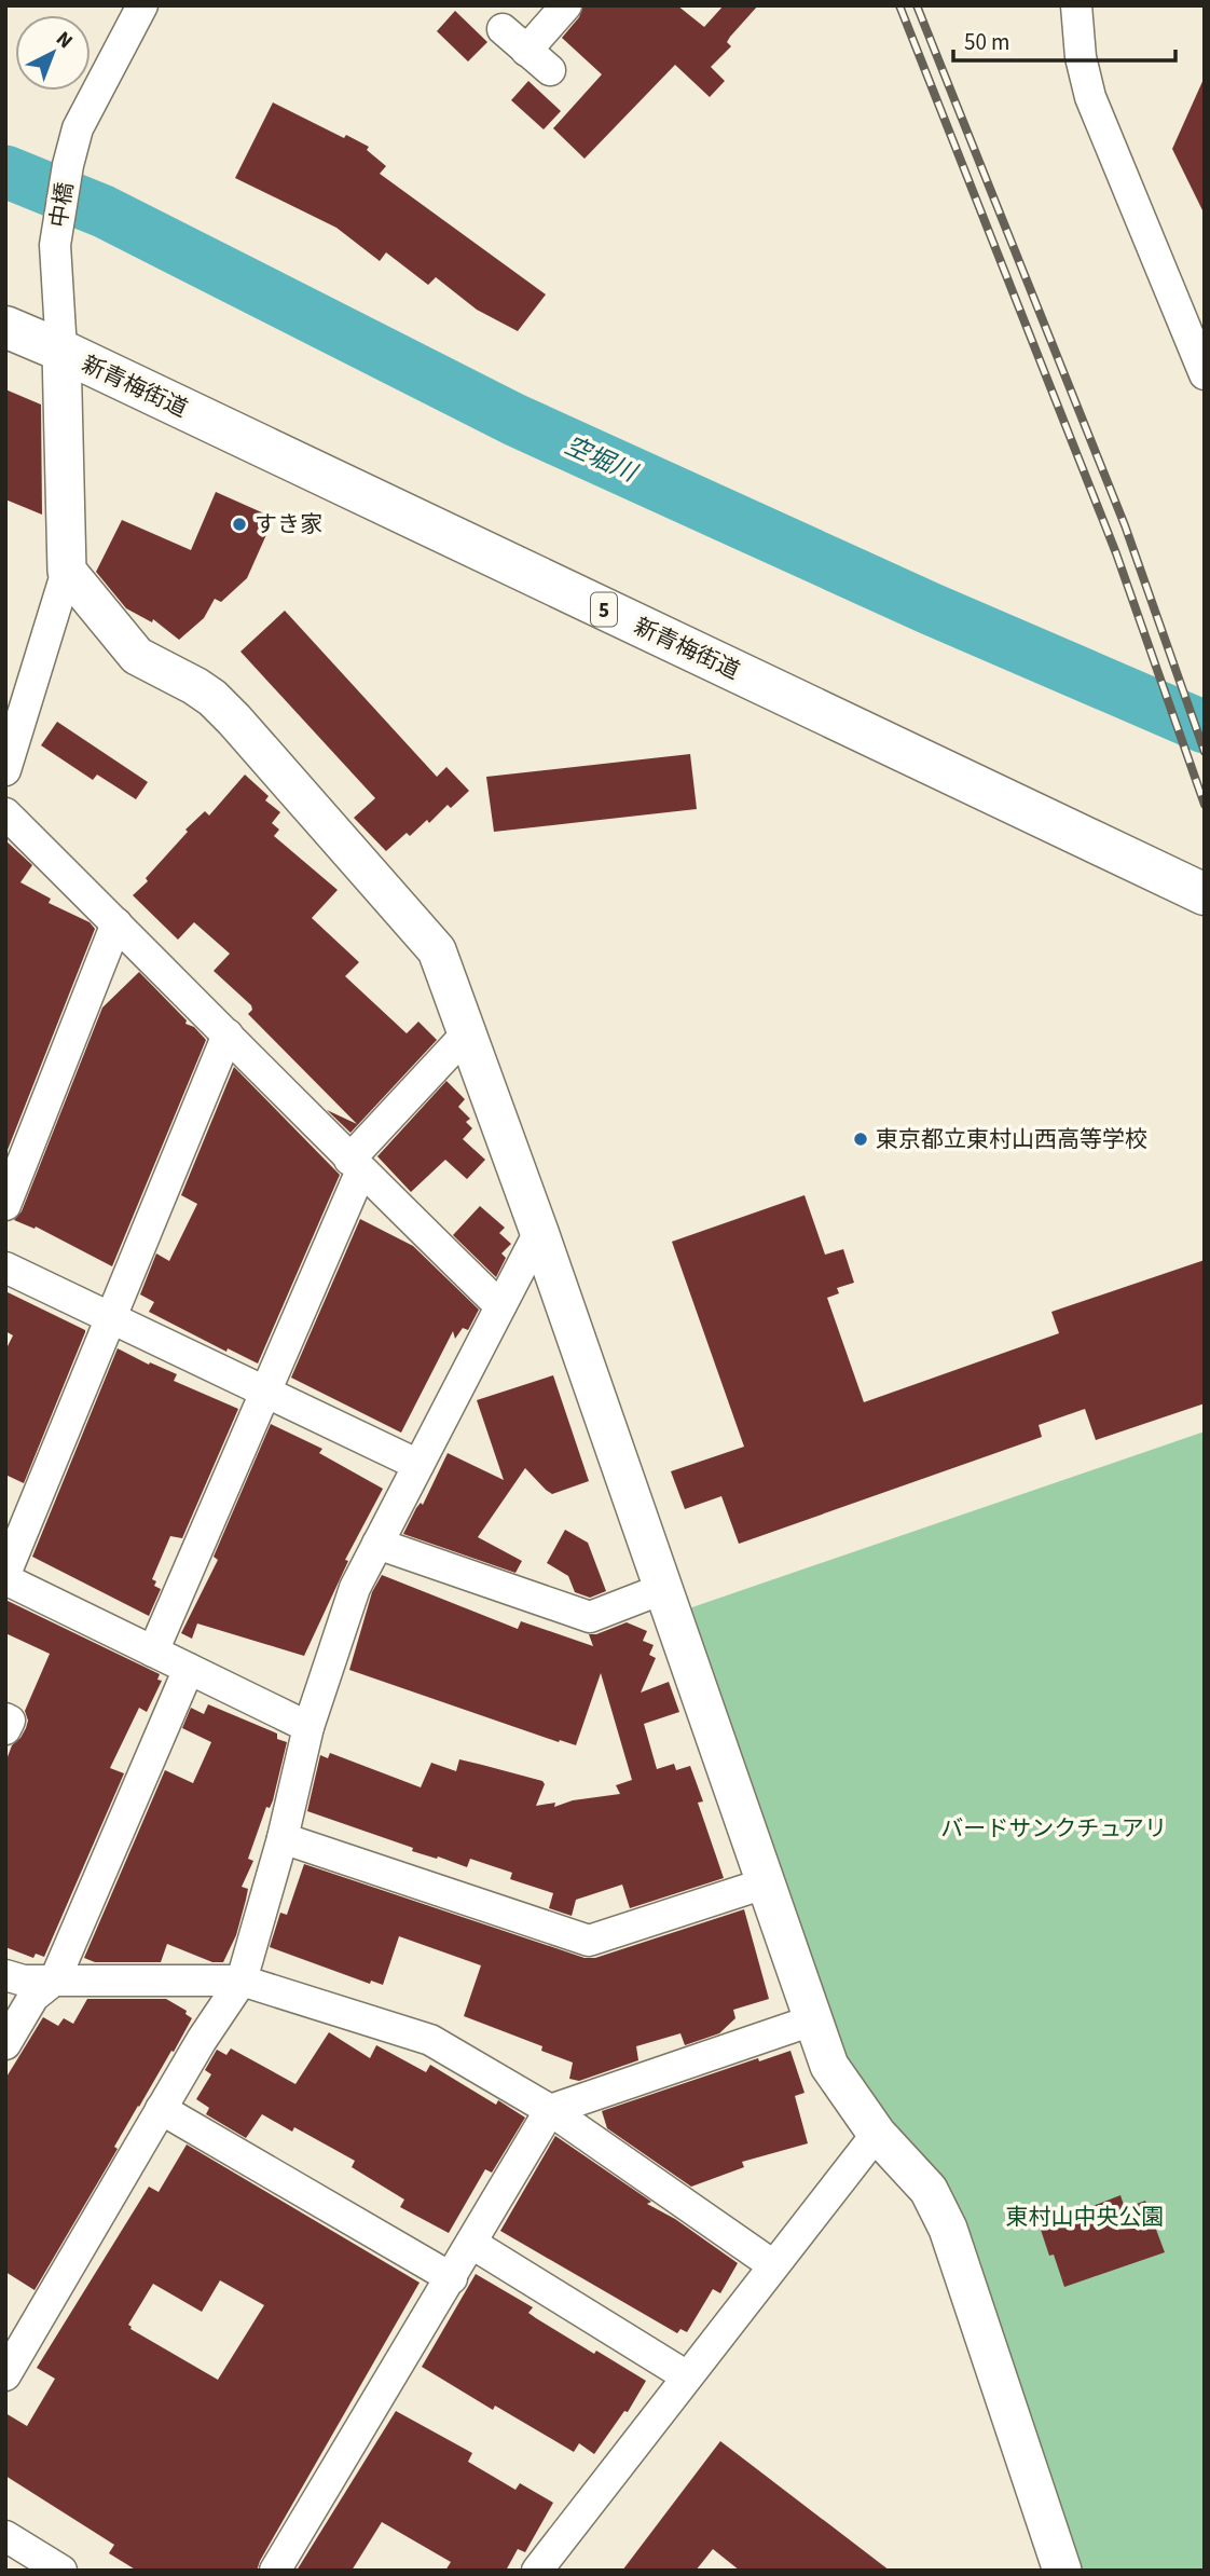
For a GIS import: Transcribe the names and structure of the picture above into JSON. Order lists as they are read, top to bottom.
{
  "streets": {
    "main road": ["新青梅街道", "5"],
    "street": ["中橋"]
  },
  "crossings": [
    ["中橋", "新青梅街道"]
  ],
  "water": ["空堀川"],
  "parks": ["バードサンクチュアリ", "東村山中央公園"],
  "places": ["すき家", "東京都立東村山西高等学校"],
  "scale_bar": "50 m",
  "north": "top right"
}
